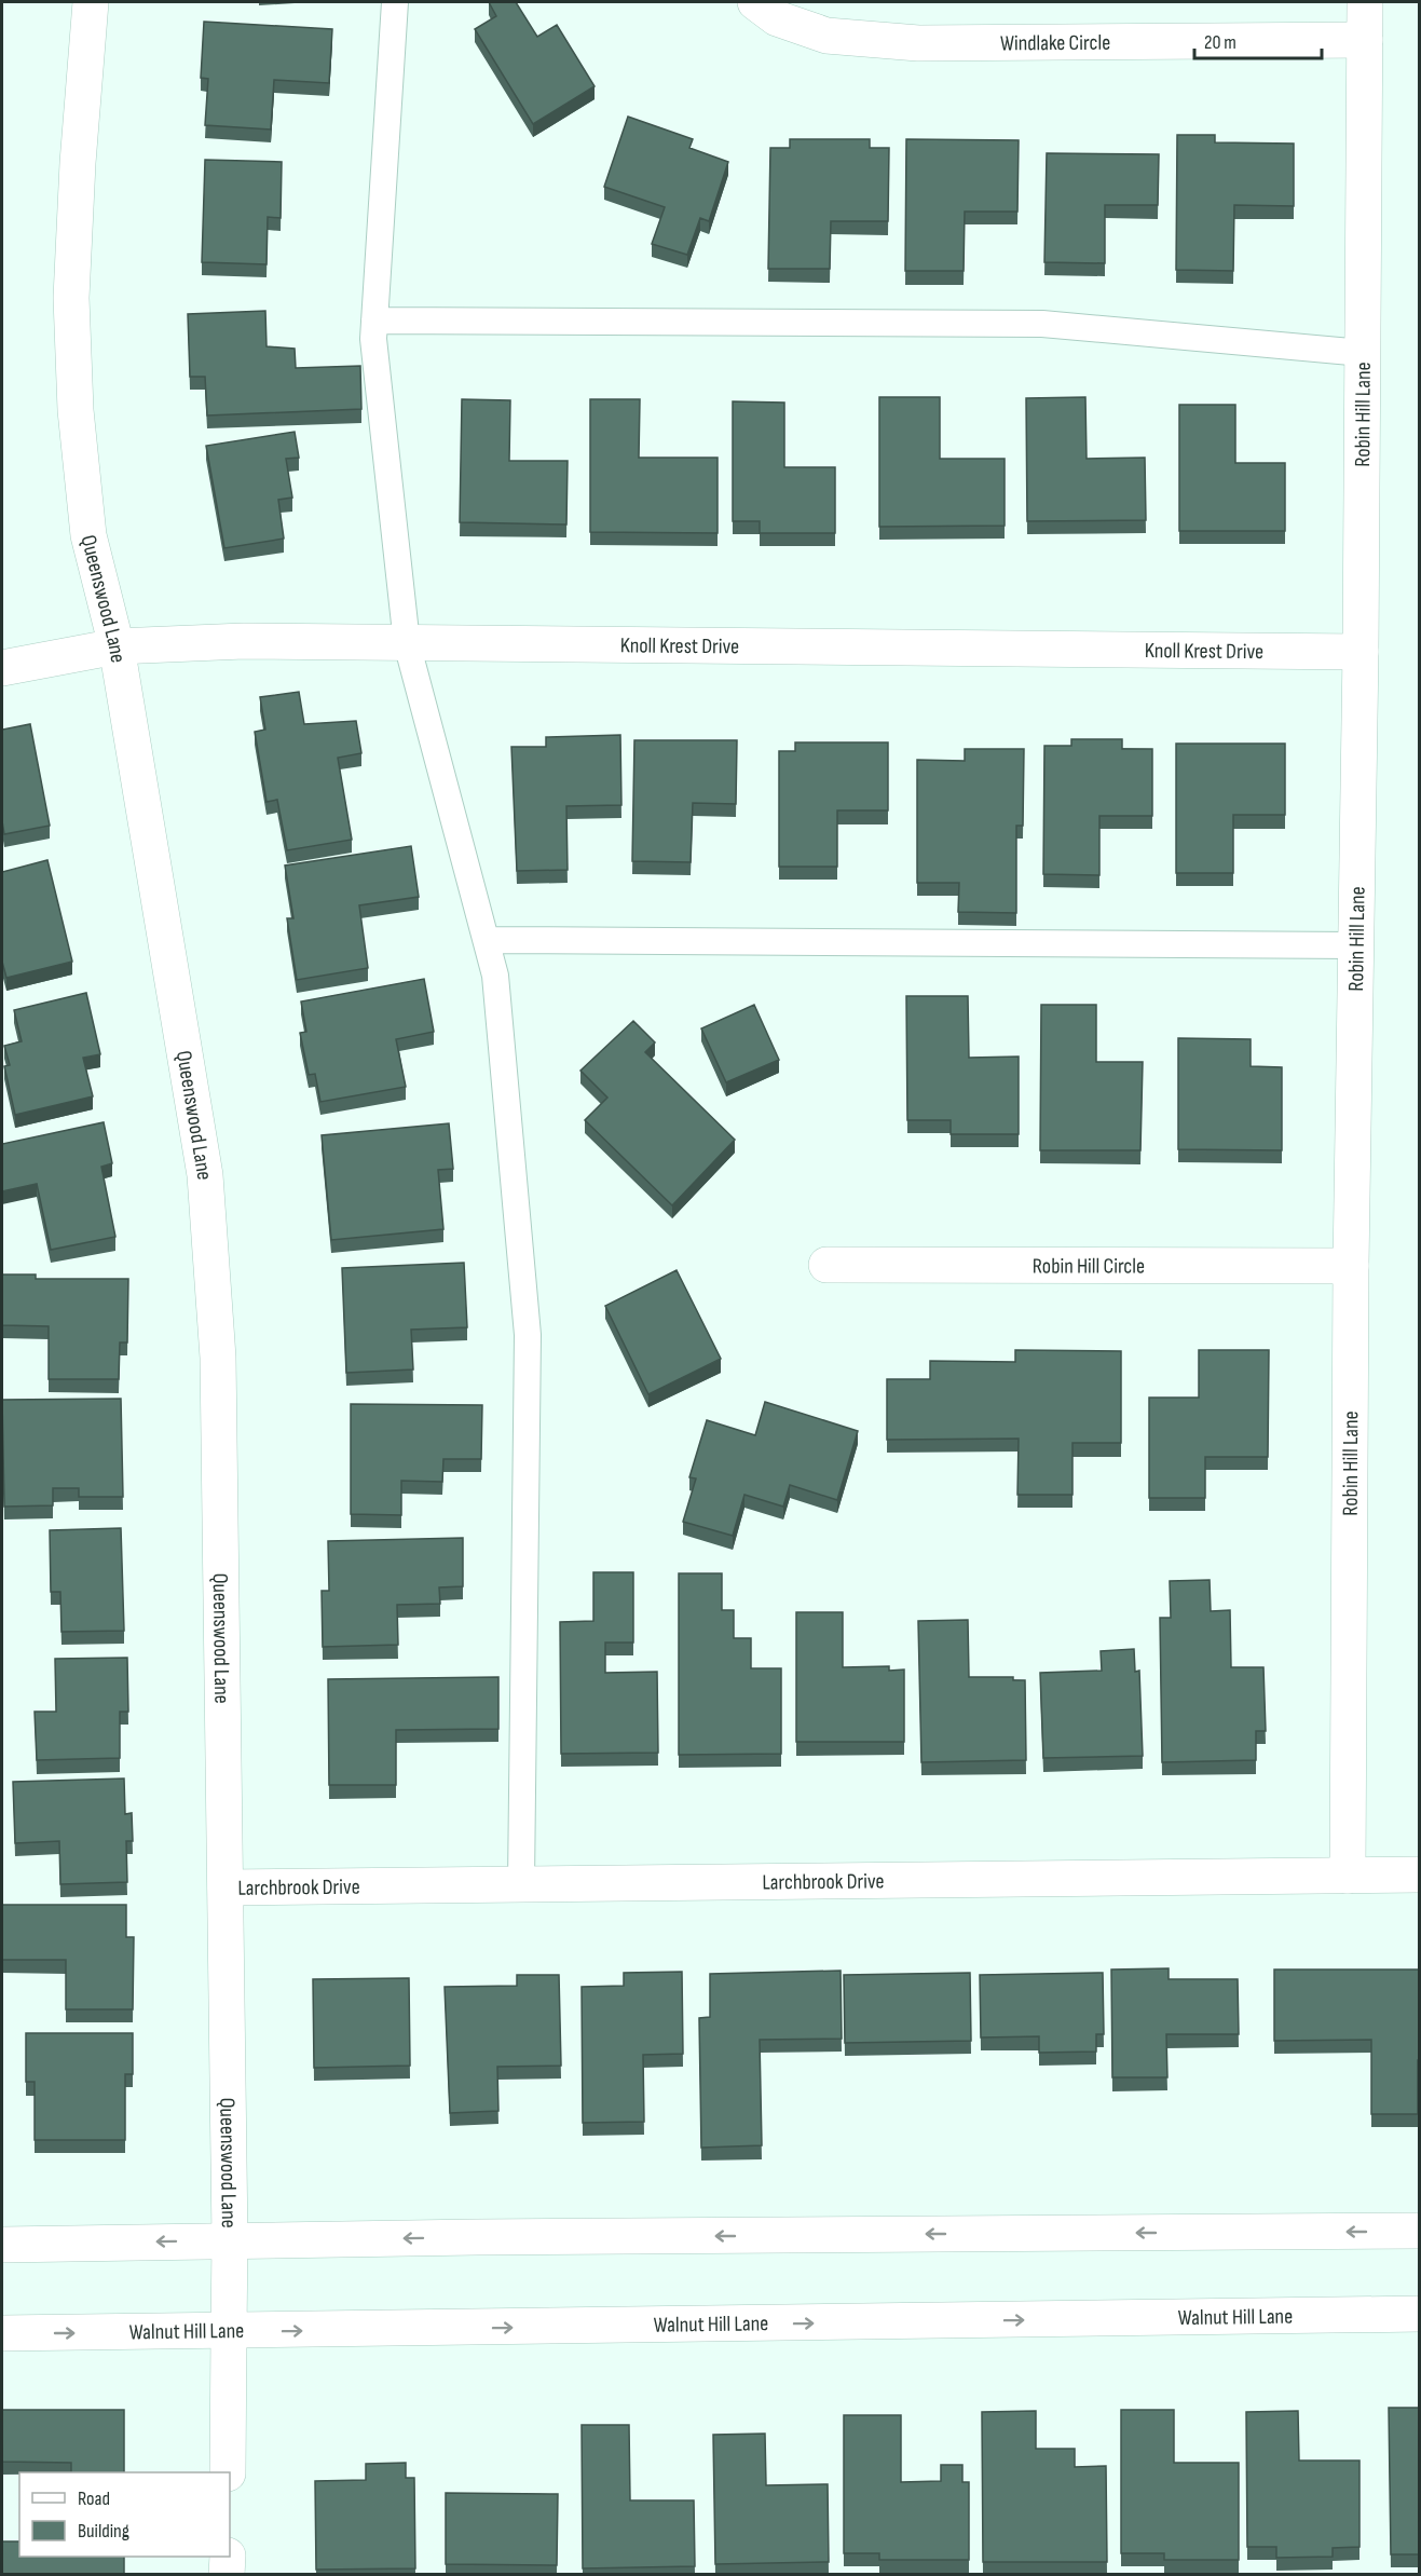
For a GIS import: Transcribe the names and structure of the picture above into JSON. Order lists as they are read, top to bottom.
{
  "streets": {
    "street": [
      "Windlake Circle",
      "Robin Hill Lane",
      "Queenswood Lane",
      "Knoll Krest Drive",
      "Robin Hill Circle",
      "Larchbrook Drive",
      "Walnut Hill Lane"
    ]
  },
  "crossings": [
    ["Windlake Circle", "Robin Hill Lane"],
    ["Robin Hill Lane", "Knoll Krest Drive"],
    ["Robin Hill Lane", "Robin Hill Circle"],
    ["Robin Hill Lane", "Larchbrook Drive"],
    ["Queenswood Lane", "Knoll Krest Drive"],
    ["Queenswood Lane", "Larchbrook Drive"],
    ["Queenswood Lane", "Walnut Hill Lane"]
  ],
  "legend": ["Road", "Building"],
  "scale_bar": "20 m"
}
